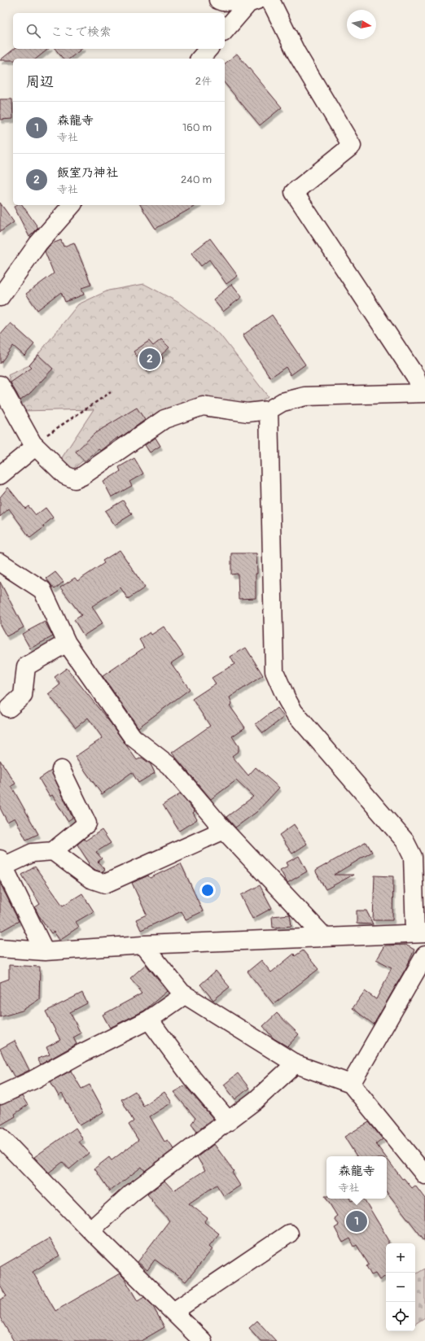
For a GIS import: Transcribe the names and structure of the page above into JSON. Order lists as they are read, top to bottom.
{
  "north": "right",
  "page": {
    "search": "ここで検索",
    "heading": ["周辺", "2件"],
    "list": [
      {
        "mark": "1",
        "name": "森龍寺",
        "note": "寺社",
        "value": "160 m"
      },
      {
        "mark": "2",
        "name": "飯室乃神社",
        "note": "寺社",
        "value": "240 m"
      }
    ],
    "pins": ["2", "1"],
    "popup": ["森龍寺", "寺社"],
    "map_buttons": ["+", "−"]
  }
}
